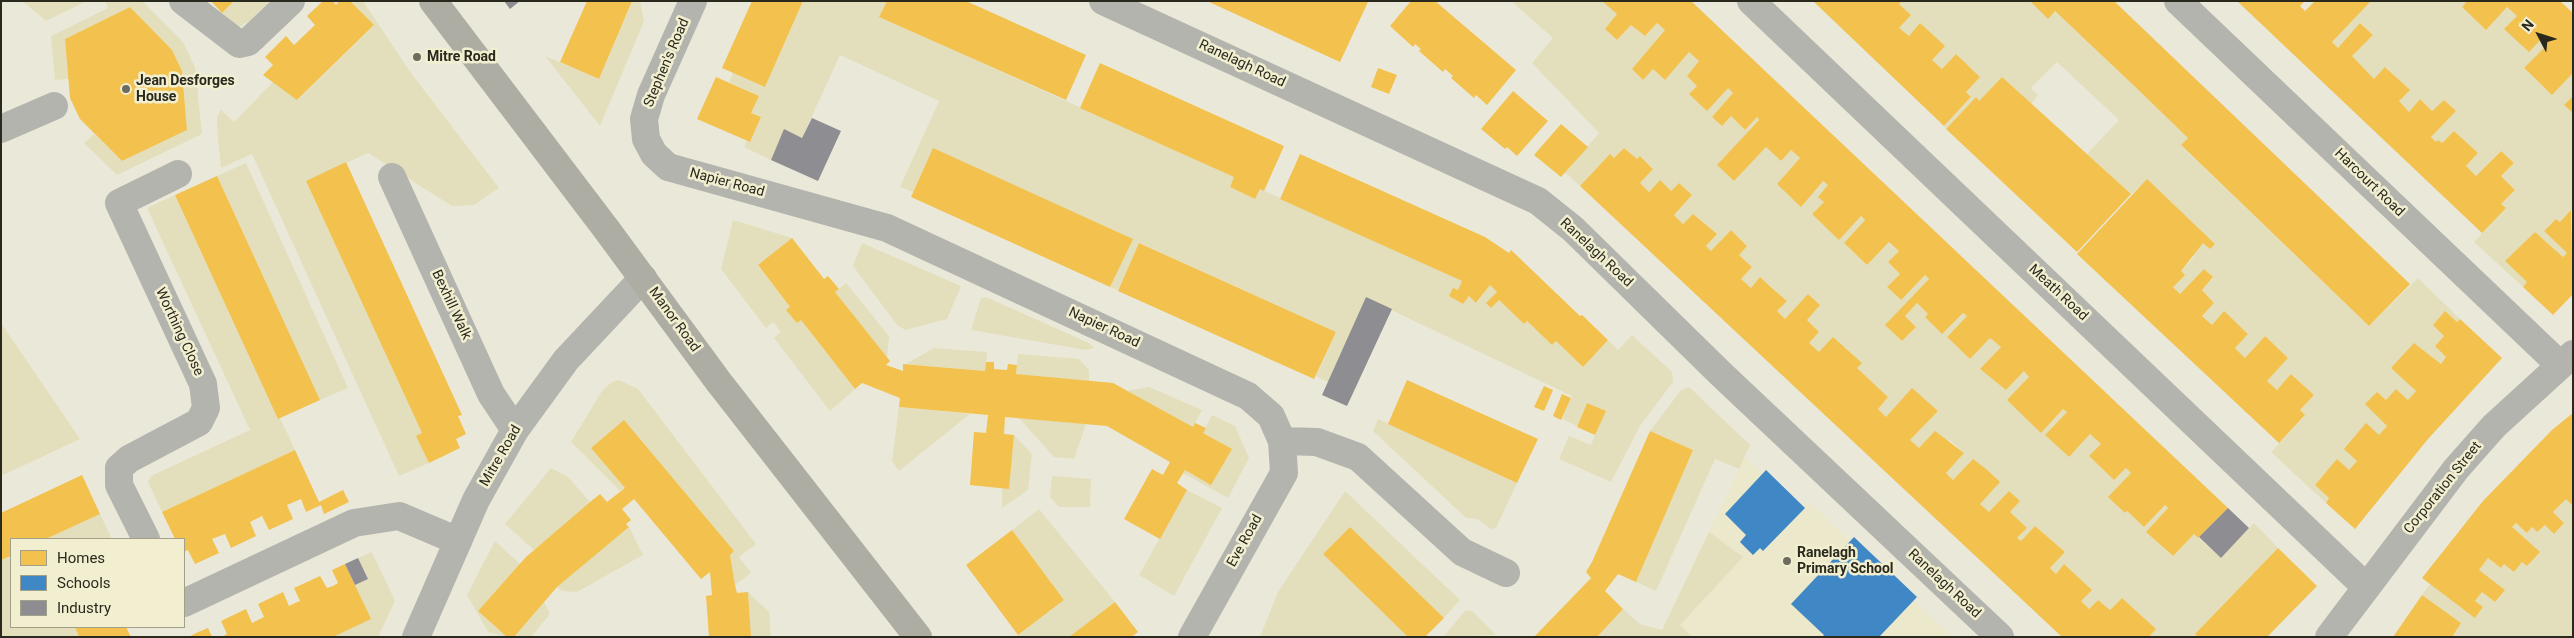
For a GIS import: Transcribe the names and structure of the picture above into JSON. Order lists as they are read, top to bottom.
{
  "streets": {
    "main road": ["Manor Road"],
    "street": [
      "Stephen's Road",
      "Ranelagh Road",
      "Napier Road",
      "Harcourt Road",
      "Meath Road",
      "Bexhill Walk",
      "Worthing Close",
      "Mitre Road",
      "Corporation Street",
      "Eve Road"
    ]
  },
  "crossings": [
    ["Stephen's Road", "Napier Road"],
    ["Napier Road", "Eve Road"],
    ["Harcourt Road", "Corporation Street"],
    ["Meath Road", "Corporation Street"],
    ["Bexhill Walk", "Mitre Road"],
    ["Manor Road", "Mitre Road"]
  ],
  "places": ["Mitre Road", "Jean Desforges House", "Ranelagh Primary School"],
  "legend": ["Homes", "Schools", "Industry"],
  "north": "top left"
}
